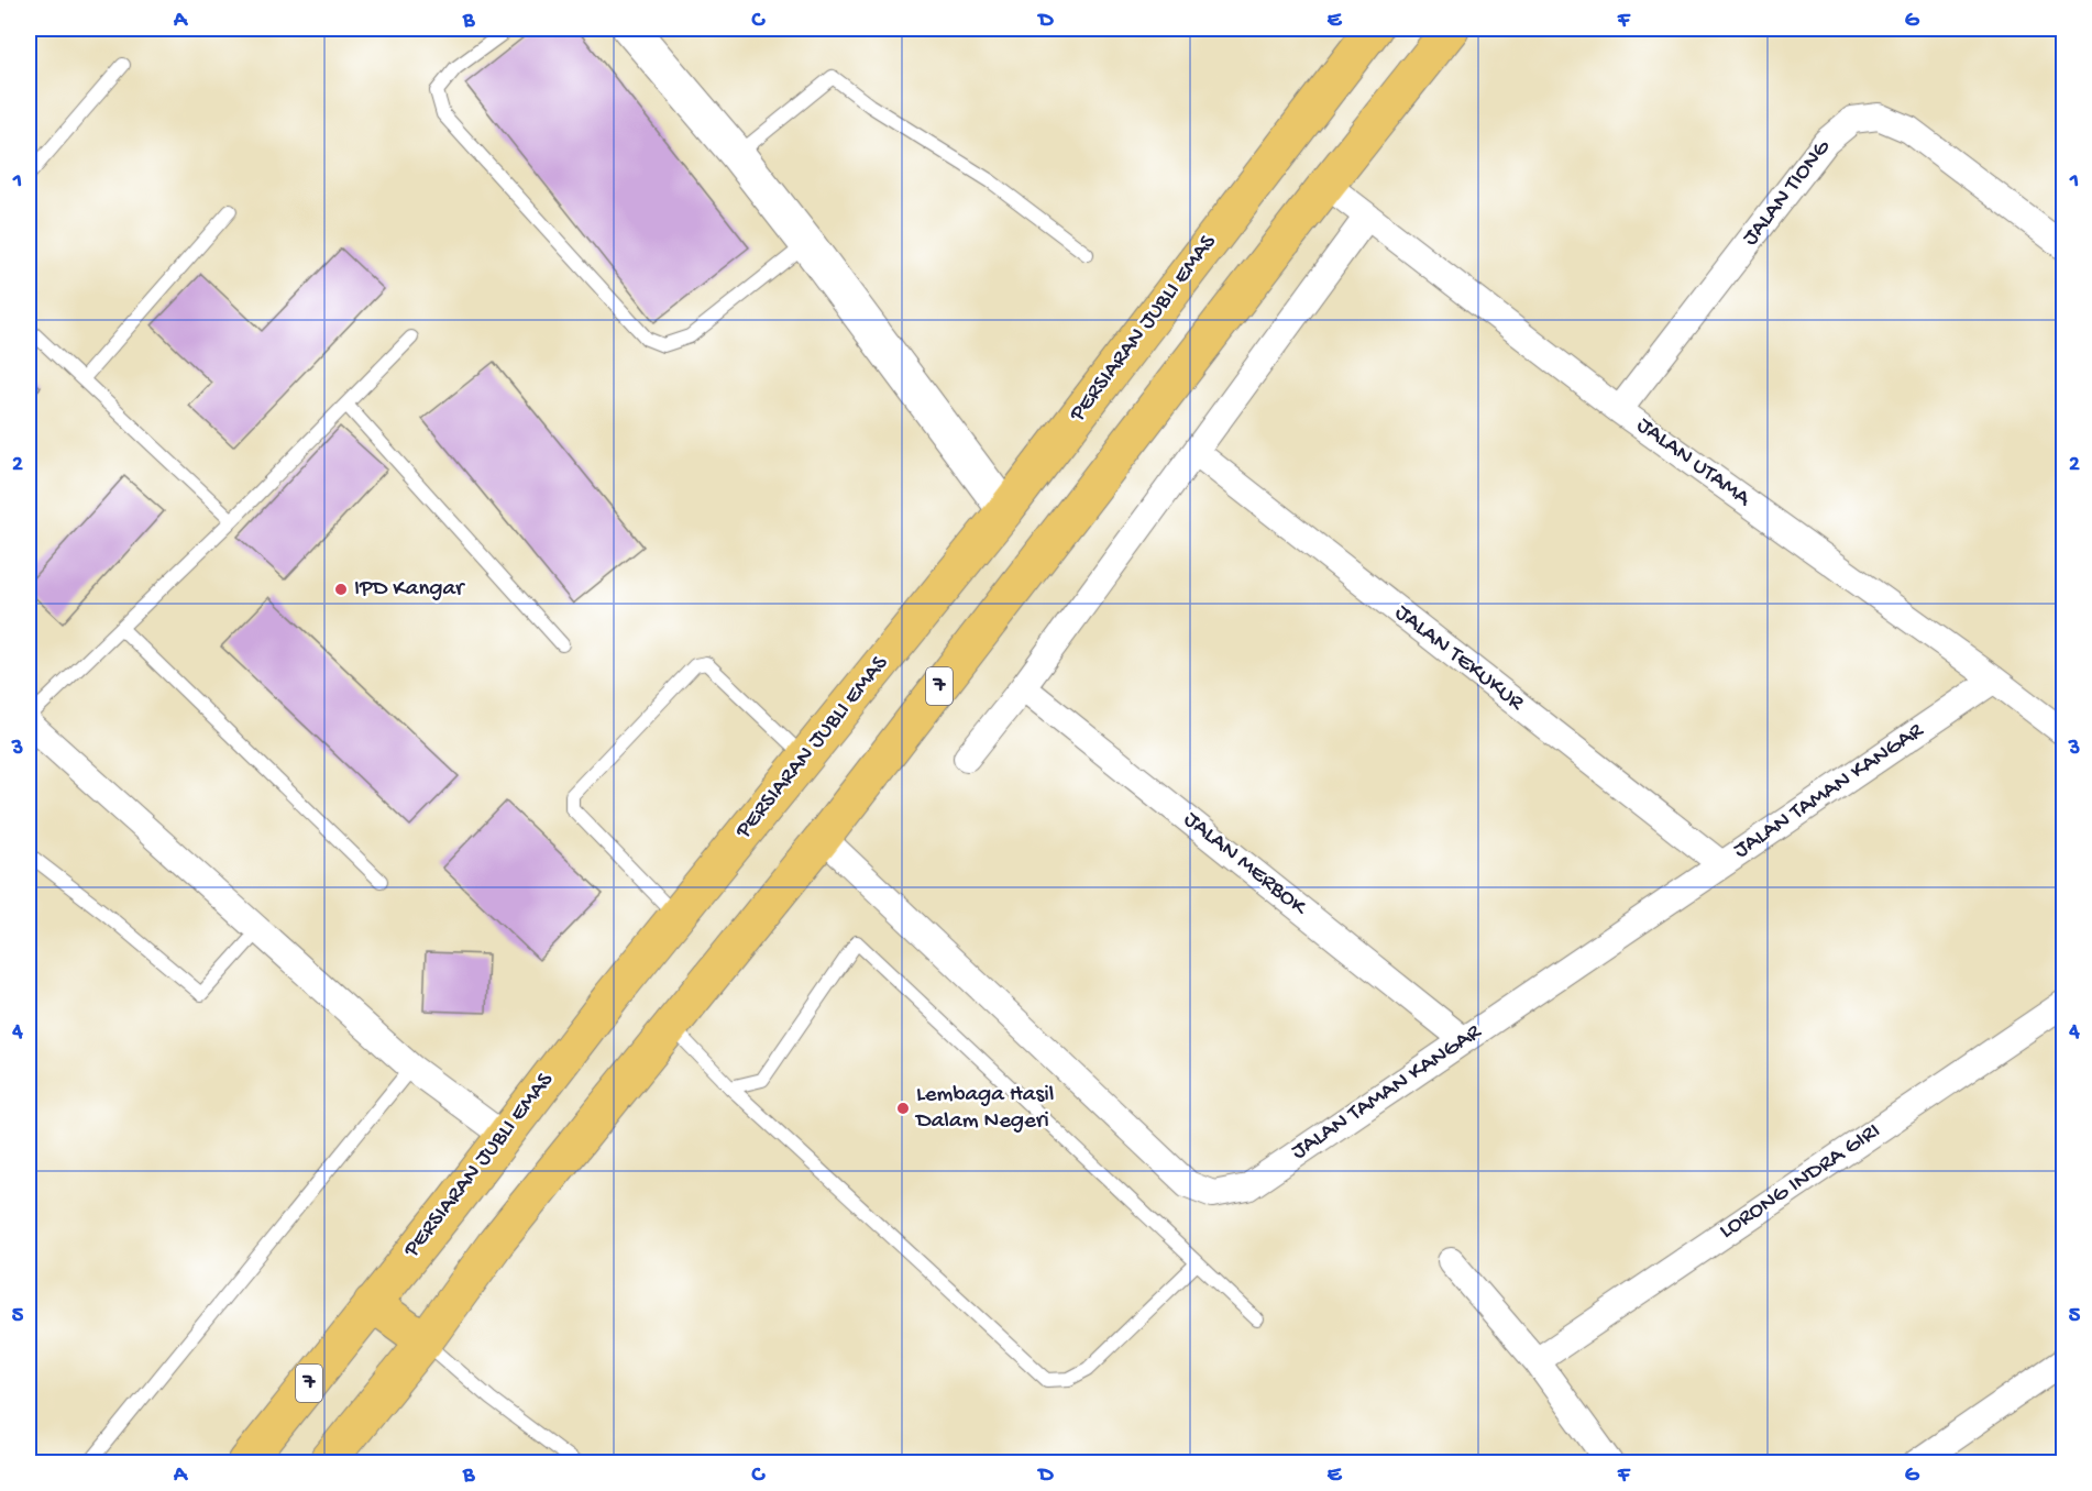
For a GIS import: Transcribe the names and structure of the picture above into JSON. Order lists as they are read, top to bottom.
{
  "streets": {
    "main road": ["PERSIARAN JUBLI EMAS", "7"],
    "street": [
      "JALAN TIONG",
      "JALAN UTAMA",
      "JALAN TEKUKUR",
      "JALAN TAMAN KANGAR",
      "JALAN MERBOK",
      "LORONG INDRA GIRI"
    ]
  },
  "crossings": [
    ["JALAN TIONG", "JALAN UTAMA"],
    ["JALAN UTAMA", "7"],
    ["JALAN UTAMA", "JALAN TAMAN KANGAR"],
    ["JALAN TEKUKUR", "JALAN TAMAN KANGAR"],
    ["7", "JALAN TAMAN KANGAR"],
    ["JALAN TAMAN KANGAR", "JALAN MERBOK"]
  ],
  "places": ["IPD Kangar", "Lembaga Hasil Dalam Negeri"],
  "grid": {
    "columns": [
      "A",
      "B",
      "C",
      "D",
      "E",
      "F",
      "G"
    ],
    "rows": [
      "1",
      "2",
      "3",
      "4",
      "5"
    ]
  }
}
